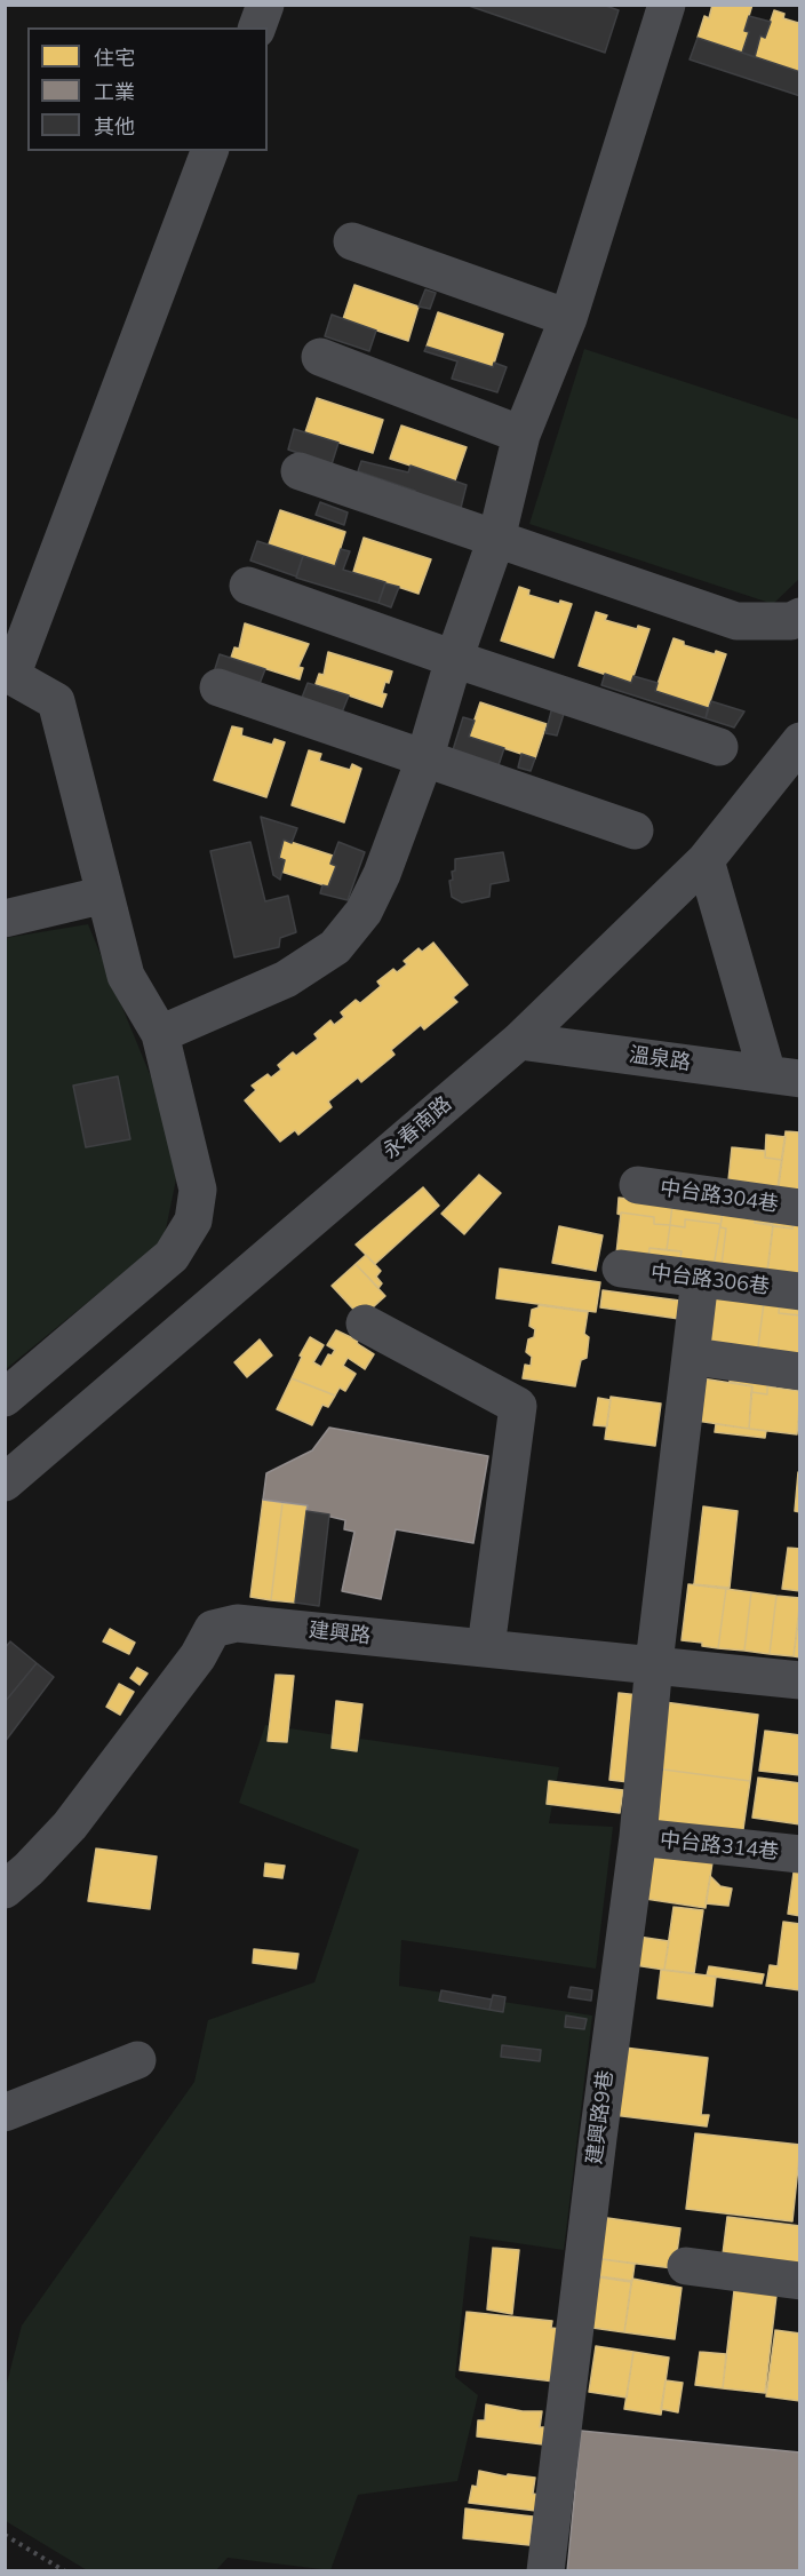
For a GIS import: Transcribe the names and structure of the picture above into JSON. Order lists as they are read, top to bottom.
{
  "streets": {
    "street": [
      "溫泉路",
      "永春南路",
      "中台路304巷",
      "中台路306巷",
      "建興路",
      "中台路314巷",
      "建興路9巷"
    ]
  },
  "crossings": [
    ["溫泉路", "永春南路"],
    ["中台路306巷", "建興路9巷"],
    ["建興路", "建興路9巷"],
    ["中台路314巷", "建興路9巷"]
  ],
  "legend": ["住宅", "工業", "其他"]
}
